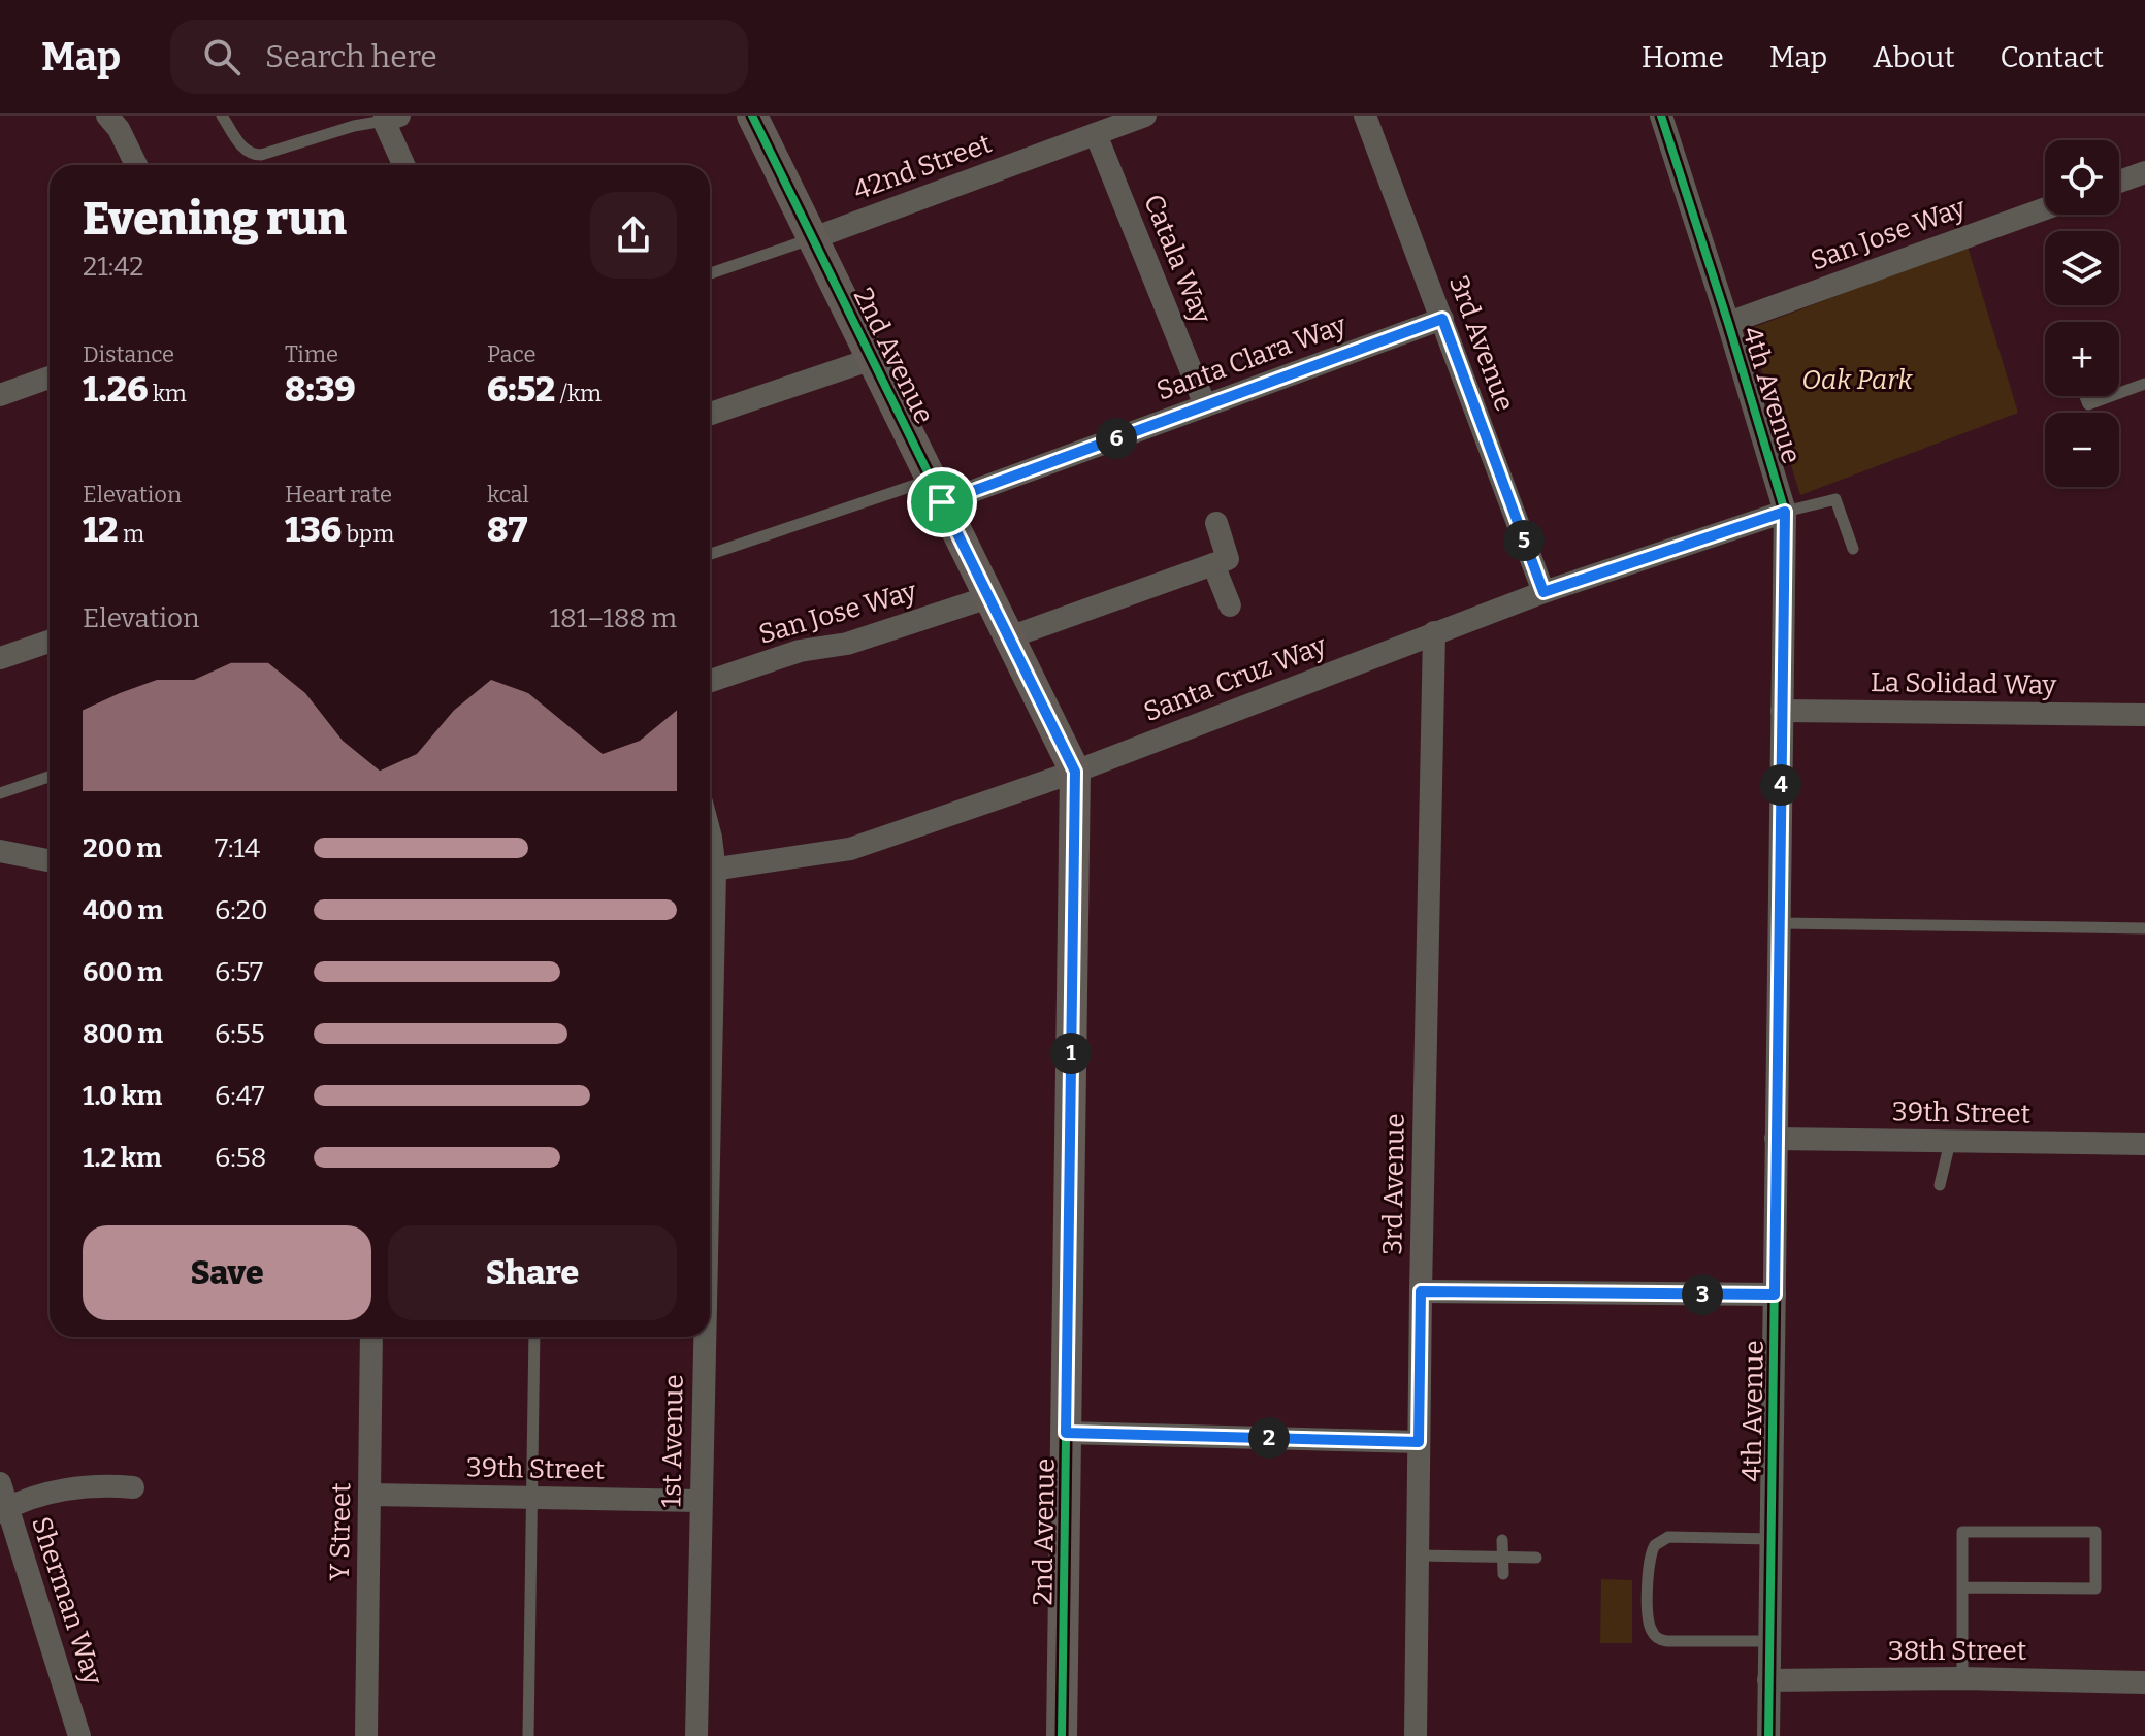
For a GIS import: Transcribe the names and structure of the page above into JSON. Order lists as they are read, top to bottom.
{
  "streets": {
    "street": [
      "42nd Street",
      "San Jose Way",
      "Catala Way",
      "3rd Avenue",
      "2nd Avenue",
      "Santa Clara Way",
      "4th Avenue",
      "Santa Cruz Way",
      "La Solidad Way",
      "39th Street",
      "1st Avenue",
      "Y Street",
      "Sherman Way",
      "38th Street"
    ]
  },
  "crossings": [
    ["42nd Street", "Catala Way"],
    ["42nd Street", "2nd Avenue"],
    ["San Jose Way", "2nd Avenue"],
    ["San Jose Way", "4th Avenue"],
    ["Catala Way", "Santa Clara Way"],
    ["3rd Avenue", "Santa Clara Way"],
    ["3rd Avenue", "Santa Cruz Way"],
    ["2nd Avenue", "Santa Clara Way"],
    ["2nd Avenue", "Santa Cruz Way"],
    ["4th Avenue", "Santa Cruz Way"],
    ["4th Avenue", "La Solidad Way"],
    ["4th Avenue", "39th Street"],
    ["4th Avenue", "38th Street"],
    ["39th Street", "1st Avenue"],
    ["39th Street", "Y Street"]
  ],
  "parks": ["Oak Park"],
  "page": {
    "header": "Map",
    "search": "Search here",
    "nav": [
      "Home",
      "Map",
      "About",
      "Contact"
    ],
    "map_buttons": ["+", "−"],
    "heading": ["Evening run", "21:42"],
    "stats": [
      ["Distance", "1.26 km"],
      ["Time", "8:39"],
      ["Pace", "6:52 /km"],
      ["Elevation", "12 m"],
      ["Heart rate", "136 bpm"],
      ["kcal", "87"]
    ],
    "pins": [
      "6",
      "5",
      "4",
      "1",
      "3",
      "2"
    ],
    "chart": ["Elevation", "181–188 m"],
    "list": [
      {
        "name": "200 m",
        "note": "7:14"
      },
      {
        "name": "400 m",
        "note": "6:20"
      },
      {
        "name": "600 m",
        "note": "6:57"
      },
      {
        "name": "800 m",
        "note": "6:55"
      },
      {
        "name": "1.0 km",
        "note": "6:47"
      },
      {
        "name": "1.2 km",
        "note": "6:58"
      }
    ],
    "buttons": ["Save", "Share"]
  }
}
